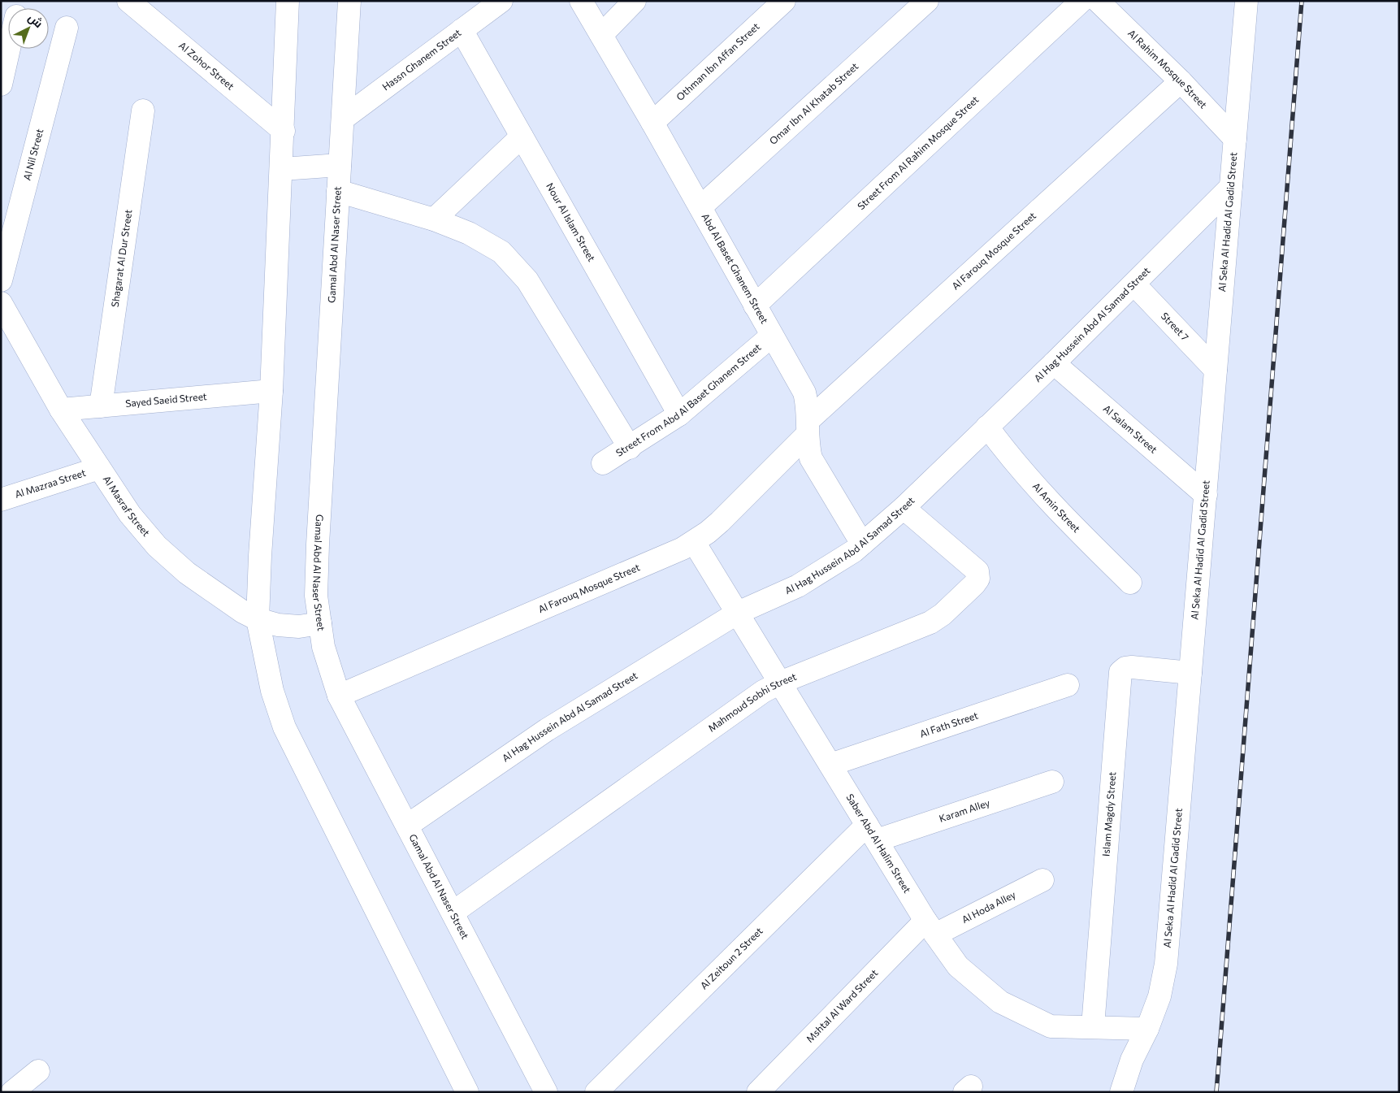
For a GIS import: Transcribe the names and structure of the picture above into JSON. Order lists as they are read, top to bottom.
{
  "streets": {
    "street": [
      "Hassn Ghanem Street",
      "Othman Ibn Affan Street",
      "Al Zohor Street",
      "Al Rahim Mosque Street",
      "Omar Ibn Al Khatab Street",
      "Street From Al Rahim Mosque Street",
      "Al Nil Street",
      "Nour Al Islam Street",
      "Al Seka Al Hadid Al Gadid Street",
      "Gamal Abd Al Naser Street",
      "Al Farouq Mosque Street",
      "Shagarat Al Dur Street",
      "Abd Al Baset Ghanem Street",
      "Al Hag Hussein Abd Al Samad Street",
      "Street 7",
      "Street From Abd Al Baset Ghanem Street",
      "Sayed Saeid Street",
      "Al Salam Street",
      "Al Mazraa Street",
      "Al Masraf Street",
      "Al Amin Street",
      "Mahmoud Sobhi Street",
      "Al Fath Street",
      "Karam Alley",
      "Islam Magdy Street",
      "Saber Abd Al Halim Street",
      "Al Hoda Alley",
      "Al Zeitoun 2 Street",
      "Mshtal Al Ward Street"
    ]
  },
  "crossings": [
    ["Hassn Ghanem Street", "Nour Al Islam Street"],
    ["Hassn Ghanem Street", "Gamal Abd Al Naser Street"],
    ["Othman Ibn Affan Street", "Abd Al Baset Ghanem Street"],
    ["Al Rahim Mosque Street", "Al Seka Al Hadid Al Gadid Street"],
    ["Al Rahim Mosque Street", "Al Farouq Mosque Street"],
    ["Omar Ibn Al Khatab Street", "Abd Al Baset Ghanem Street"],
    ["Street From Al Rahim Mosque Street", "Abd Al Baset Ghanem Street"],
    ["Nour Al Islam Street", "Street From Abd Al Baset Ghanem Street"],
    ["Al Seka Al Hadid Al Gadid Street", "Al Hag Hussein Abd Al Samad Street"],
    ["Al Seka Al Hadid Al Gadid Street", "Street 7"],
    ["Al Seka Al Hadid Al Gadid Street", "Al Salam Street"],
    ["Al Seka Al Hadid Al Gadid Street", "Islam Magdy Street"],
    ["Al Seka Al Hadid Al Gadid Street", "Saber Abd Al Halim Street"],
    ["Gamal Abd Al Naser Street", "Al Farouq Mosque Street"],
    ["Gamal Abd Al Naser Street", "Al Hag Hussein Abd Al Samad Street"],
    ["Gamal Abd Al Naser Street", "Al Masraf Street"],
    ["Gamal Abd Al Naser Street", "Mahmoud Sobhi Street"],
    ["Al Farouq Mosque Street", "Abd Al Baset Ghanem Street"],
    ["Al Farouq Mosque Street", "Saber Abd Al Halim Street"],
    ["Shagarat Al Dur Street", "Sayed Saeid Street"],
    ["Abd Al Baset Ghanem Street", "Al Hag Hussein Abd Al Samad Street"],
    ["Abd Al Baset Ghanem Street", "Street From Abd Al Baset Ghanem Street"],
    ["Al Hag Hussein Abd Al Samad Street", "Street 7"],
    ["Al Hag Hussein Abd Al Samad Street", "Al Salam Street"],
    ["Al Hag Hussein Abd Al Samad Street", "Al Amin Street"],
    ["Al Hag Hussein Abd Al Samad Street", "Mahmoud Sobhi Street"],
    ["Al Hag Hussein Abd Al Samad Street", "Saber Abd Al Halim Street"],
    ["Sayed Saeid Street", "Al Masraf Street"],
    ["Al Mazraa Street", "Al Masraf Street"],
    ["Mahmoud Sobhi Street", "Saber Abd Al Halim Street"],
    ["Al Fath Street", "Saber Abd Al Halim Street"],
    ["Karam Alley", "Saber Abd Al Halim Street"],
    ["Karam Alley", "Al Zeitoun 2 Street"],
    ["Islam Magdy Street", "Saber Abd Al Halim Street"],
    ["Saber Abd Al Halim Street", "Al Hoda Alley"],
    ["Saber Abd Al Halim Street", "Al Zeitoun 2 Street"],
    ["Saber Abd Al Halim Street", "Mshtal Al Ward Street"],
    ["Al Hoda Alley", "Mshtal Al Ward Street"]
  ],
  "north": "top right"
}
